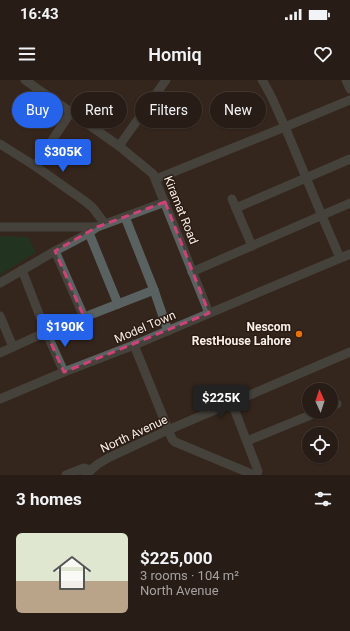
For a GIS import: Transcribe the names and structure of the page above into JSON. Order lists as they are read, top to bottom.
{
  "streets": {
    "street": ["Kiramat Road", "Model Town", "North Avenue"]
  },
  "crossings": [
    ["Kiramat Road", "Model Town"]
  ],
  "places": ["Nescom RestHouse Lahore"],
  "north": "top",
  "page": {
    "status": "16:43",
    "header": "Homiq",
    "chip": [
      "Buy",
      "Rent",
      "Filters",
      "New"
    ],
    "price": ["$305K", "$190K", "$225K"],
    "heading": "3 homes",
    "list": [
      {
        "name": "$225,000",
        "note": "3 rooms · 104 m² · North Avenue"
      }
    ]
  }
}
